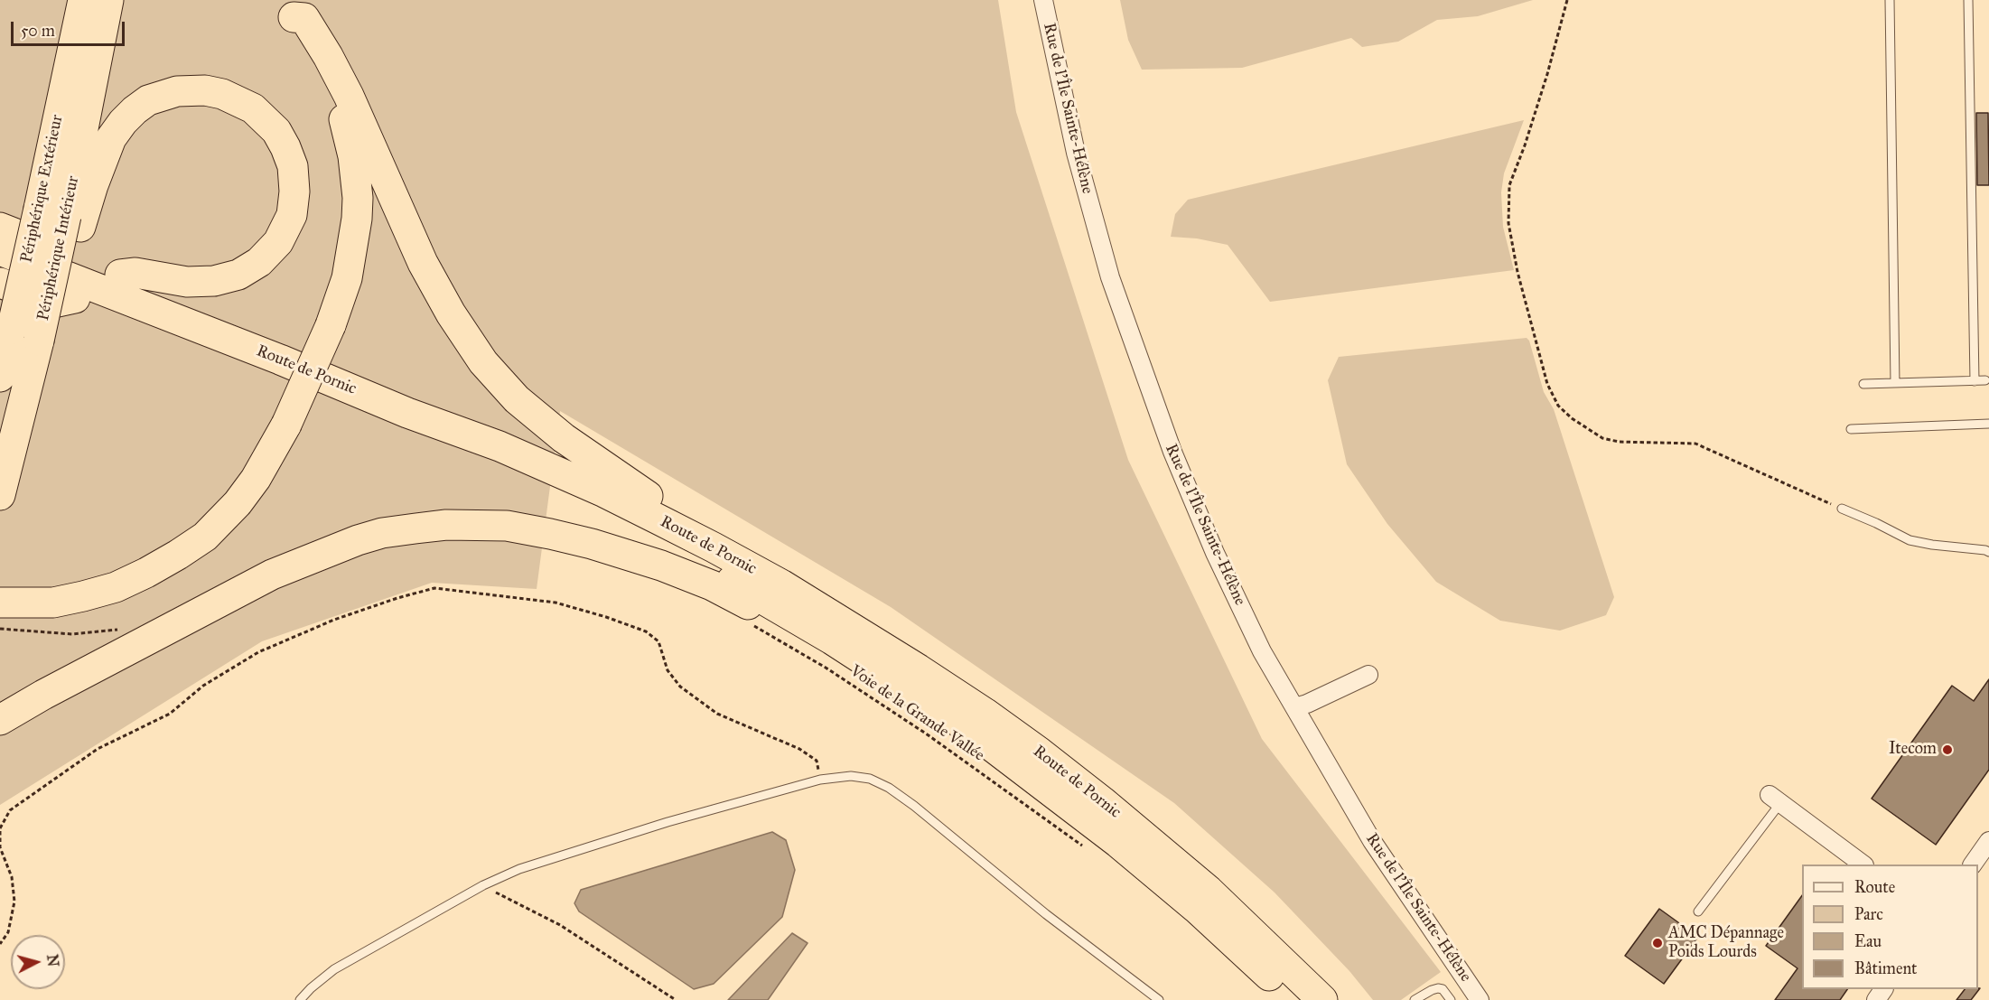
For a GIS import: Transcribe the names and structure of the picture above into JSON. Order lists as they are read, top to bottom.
{
  "streets": {
    "highway": ["Périphérique Extérieur", "Périphérique Intérieur", "Route de Pornic"],
    "street": ["Rue de l'Île Sainte-Hélène"],
    "path": ["Voie de la Grande Vallée"]
  },
  "crossings": [
    ["Périphérique Extérieur", "Périphérique Intérieur"],
    ["Périphérique Intérieur", "Route de Pornic"]
  ],
  "places": ["Itecom", "AMC Dépannage Poids Lourds"],
  "legend": [
    "Route",
    "Parc",
    "Eau",
    "Bâtiment"
  ],
  "scale_bar": "50 m",
  "north": "right"
}
